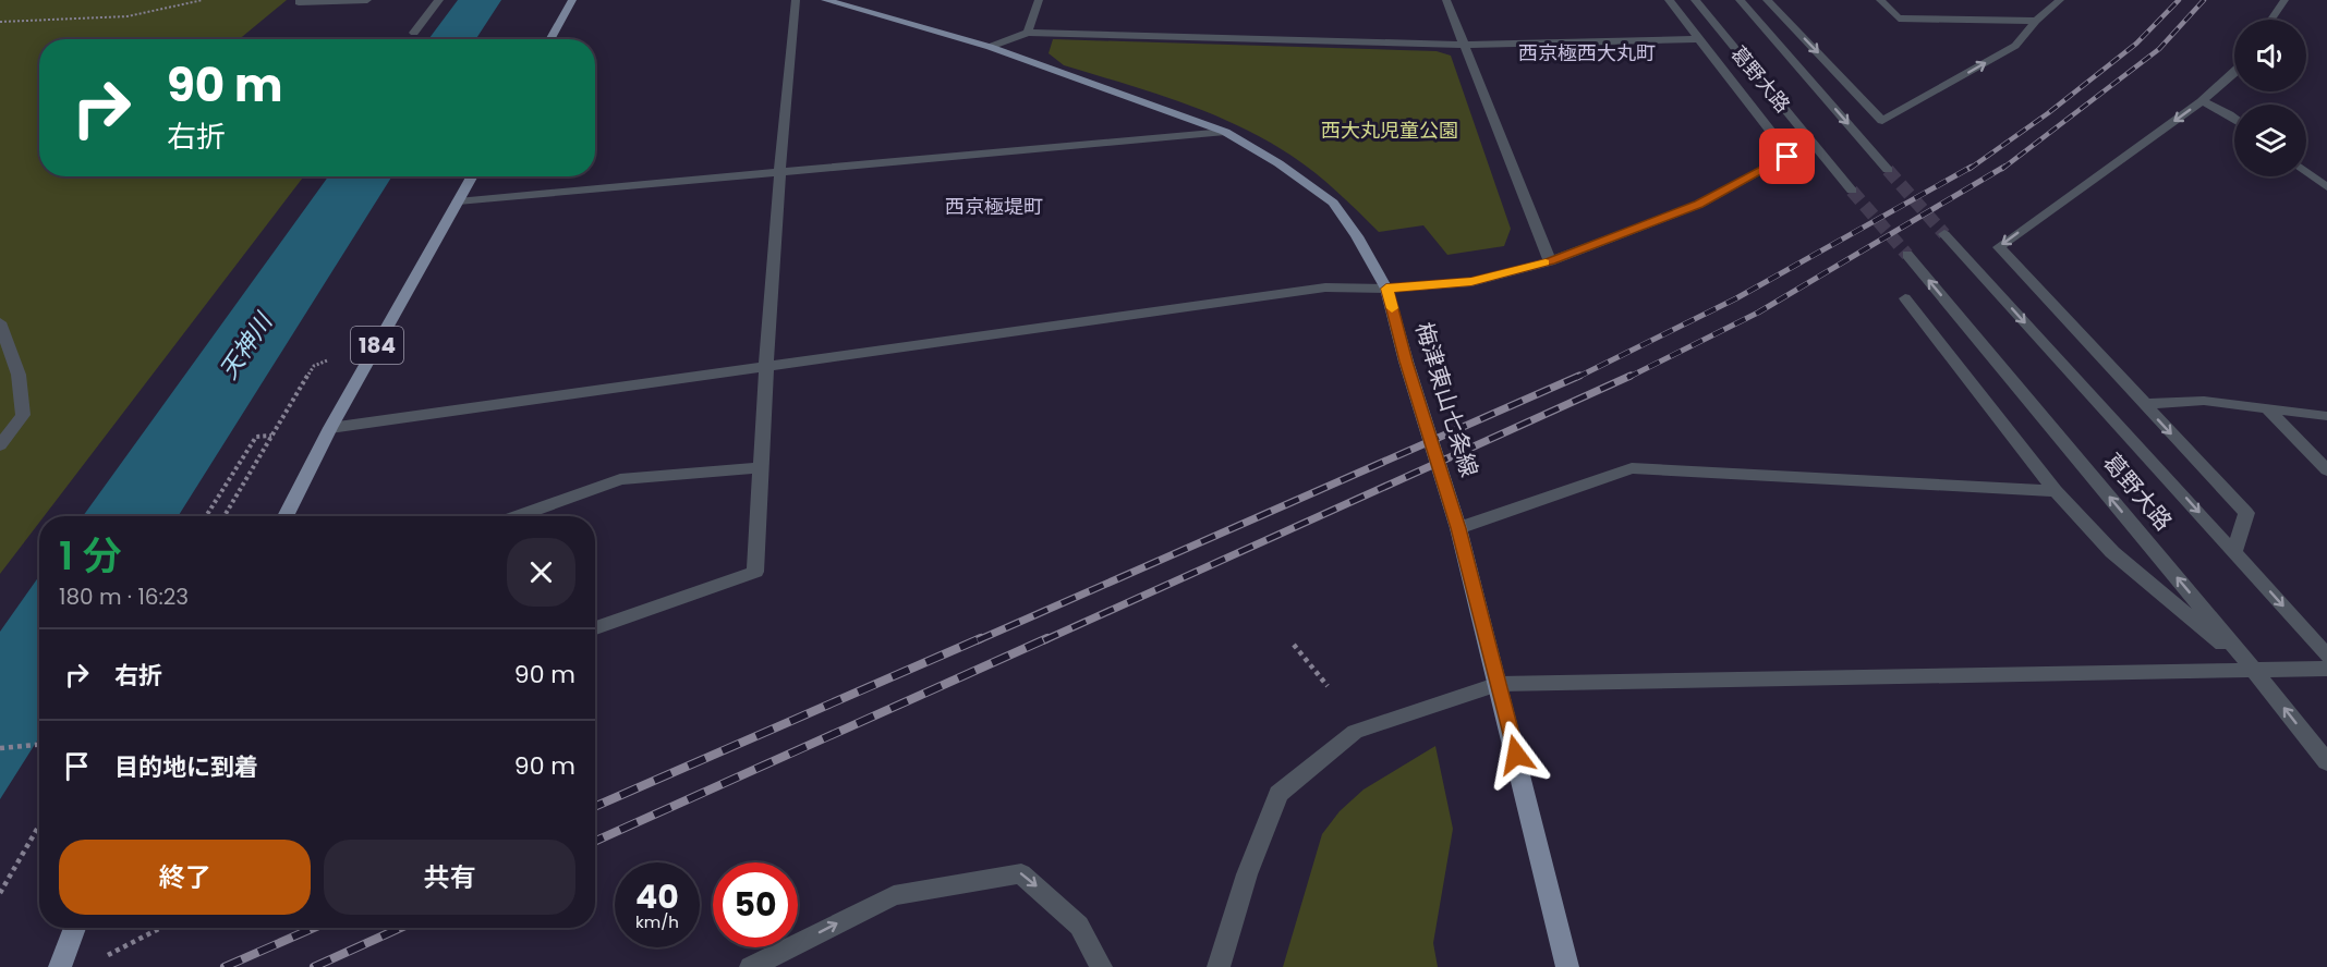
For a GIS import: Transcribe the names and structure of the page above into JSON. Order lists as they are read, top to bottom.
{
  "streets": {
    "main road": ["184", "梅津東山七条線"],
    "street": ["葛野大路"]
  },
  "districts": ["西京極西大丸町", "西京極堤町"],
  "water": ["天神川"],
  "parks": ["西大丸児童公園"],
  "page": {
    "turn": ["90 m", "右折"],
    "heading": ["1 分", "180 m · 16:23"],
    "list": [
      {
        "name": "右折",
        "value": "90 m"
      },
      {
        "name": "目的地に到着",
        "value": "90 m"
      }
    ],
    "buttons": ["終了", "共有"],
    "speed": "40 km/h",
    "limit": "50"
  }
}
